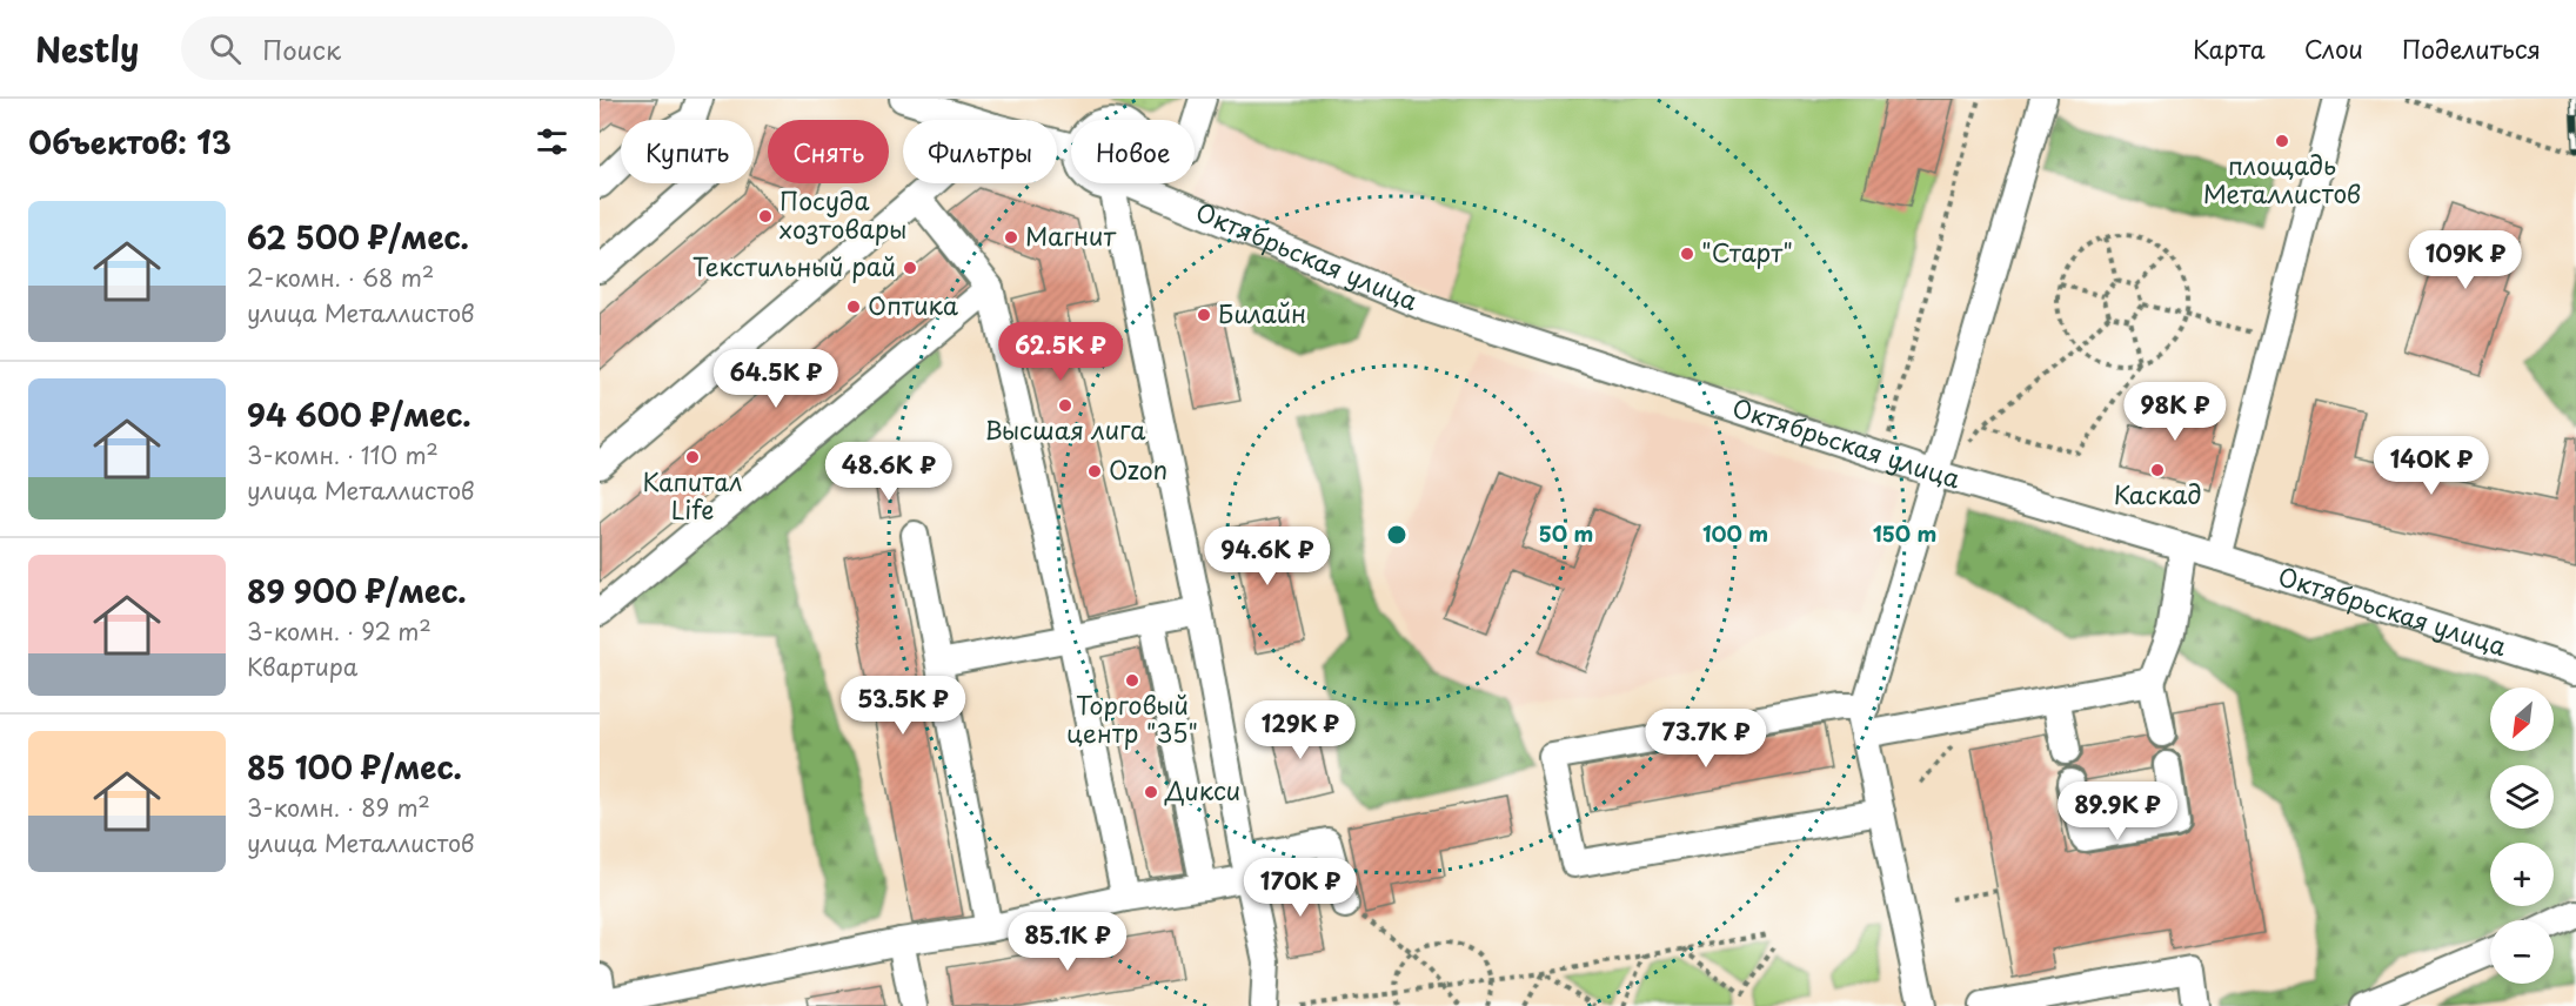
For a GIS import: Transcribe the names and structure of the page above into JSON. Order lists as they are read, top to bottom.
{
  "streets": {
    "street": ["Октябрьская улица"]
  },
  "places": [
    "площадь Металлистов",
    "Посуда хозтовары",
    "Магнит",
    "\"Старт\"",
    "Текстильный рай",
    "Оптика",
    "Билайн",
    "Высшая лига",
    "Капитал Life",
    "Каскад",
    "Ozon",
    "Торговый центр \"35\"",
    "Дикси"
  ],
  "north": "bottom left",
  "page": {
    "header": "Nestly",
    "search": "Поиск",
    "nav": ["Карта", "Слои", "Поделиться"],
    "heading": "Объектов: 13",
    "chip": [
      "Купить",
      "Снять",
      "Фильтры",
      "Новое"
    ],
    "list": [
      {
        "name": "62 500 ₽/мес.",
        "note": "2-комн. · 68 m² · улица Металлистов"
      },
      {
        "name": "94 600 ₽/мес.",
        "note": "3-комн. · 110 m² · улица Металлистов"
      },
      {
        "name": "89 900 ₽/мес.",
        "note": "3-комн. · 92 m² · Квартира"
      },
      {
        "name": "85 100 ₽/мес.",
        "note": "3-комн. · 89 m² · улица Металлистов"
      }
    ],
    "price": [
      "109K ₽",
      "62.5K ₽",
      "64.5K ₽",
      "98K ₽",
      "140K ₽",
      "48.6K ₽",
      "94.6K ₽",
      "53.5K ₽",
      "129K ₽",
      "73.7K ₽",
      "89.9K ₽",
      "170K ₽",
      "85.1K ₽"
    ],
    "map_buttons": ["+", "−"]
  },
  "rings": ["50 m", "100 m", "150 m"]
}
